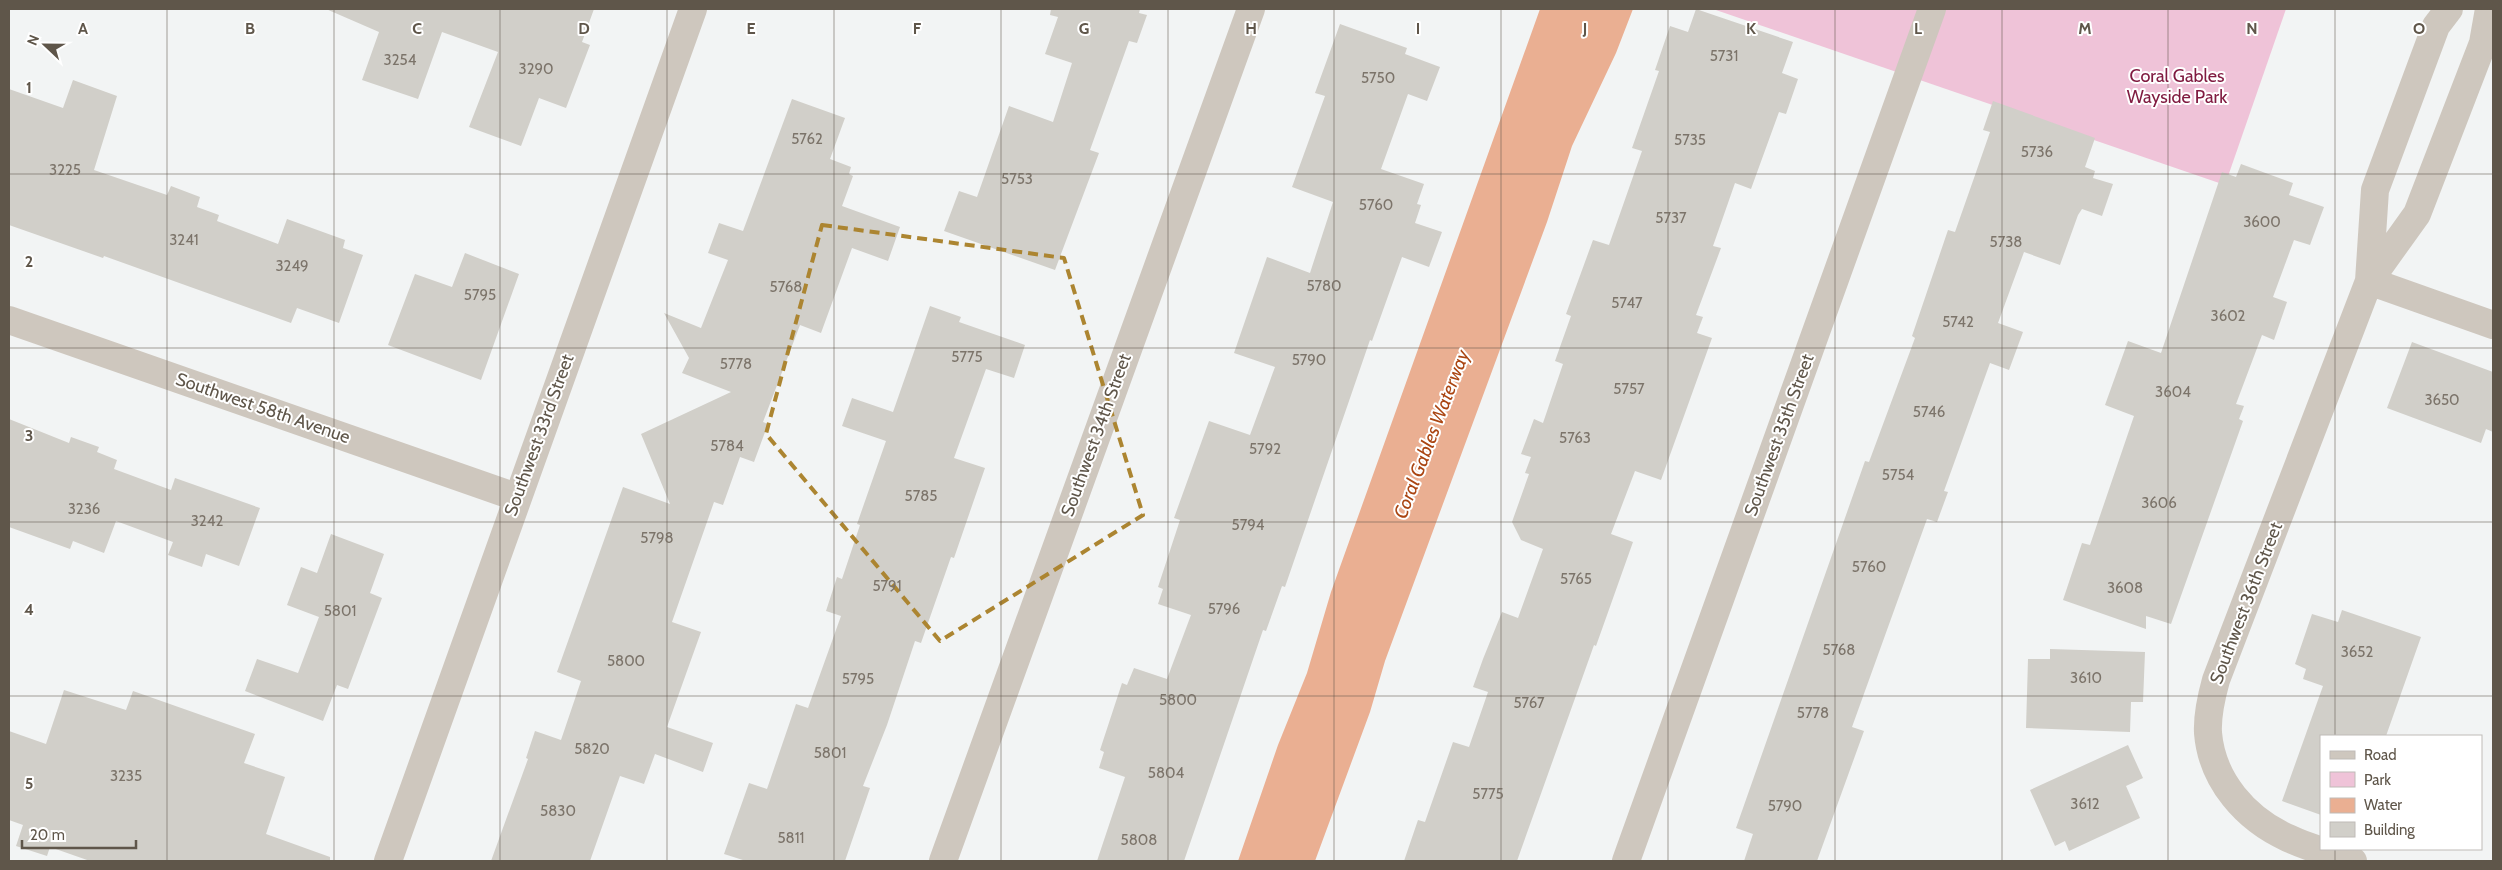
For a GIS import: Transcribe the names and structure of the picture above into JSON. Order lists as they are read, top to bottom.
{
  "streets": {
    "street": [
      "Southwest 58th Avenue",
      "Southwest 33rd Street",
      "Southwest 34th Street",
      "Southwest 35th Street",
      "Southwest 36th Street"
    ]
  },
  "crossings": [
    ["Southwest 58th Avenue", "Southwest 33rd Street"]
  ],
  "water": ["Coral Gables Waterway"],
  "parks": ["Coral Gables Wayside Park"],
  "house_numbers": [
    "5731",
    "3254",
    "3290",
    "5750",
    "5762",
    "5735",
    "5736",
    "3225",
    "5753",
    "5760",
    "5737",
    "3600",
    "3241",
    "5738",
    "3249",
    "5780",
    "5768",
    "5795",
    "5747",
    "3602",
    "5742",
    "5775",
    "5790",
    "5778",
    "5757",
    "3604",
    "3650",
    "5746",
    "5763",
    "5784",
    "5792",
    "5754",
    "5785",
    "3606",
    "3236",
    "3242",
    "5794",
    "5798",
    "5760",
    "5765",
    "5791",
    "3608",
    "5796",
    "5801",
    "5768",
    "3652",
    "5800",
    "3610",
    "5795",
    "5800",
    "5767",
    "5778",
    "5820",
    "5801",
    "5804",
    "3235",
    "5775",
    "3612",
    "5790",
    "5830",
    "5811",
    "5808"
  ],
  "legend": [
    "Road",
    "Park",
    "Water",
    "Building"
  ],
  "scale_bar": "20 m",
  "north": "left",
  "grid": {
    "columns": [
      "A",
      "B",
      "C",
      "D",
      "E",
      "F",
      "G",
      "H",
      "I",
      "J",
      "K",
      "L",
      "M",
      "N",
      "O"
    ],
    "rows": [
      "1",
      "2",
      "3",
      "4",
      "5"
    ]
  }
}
